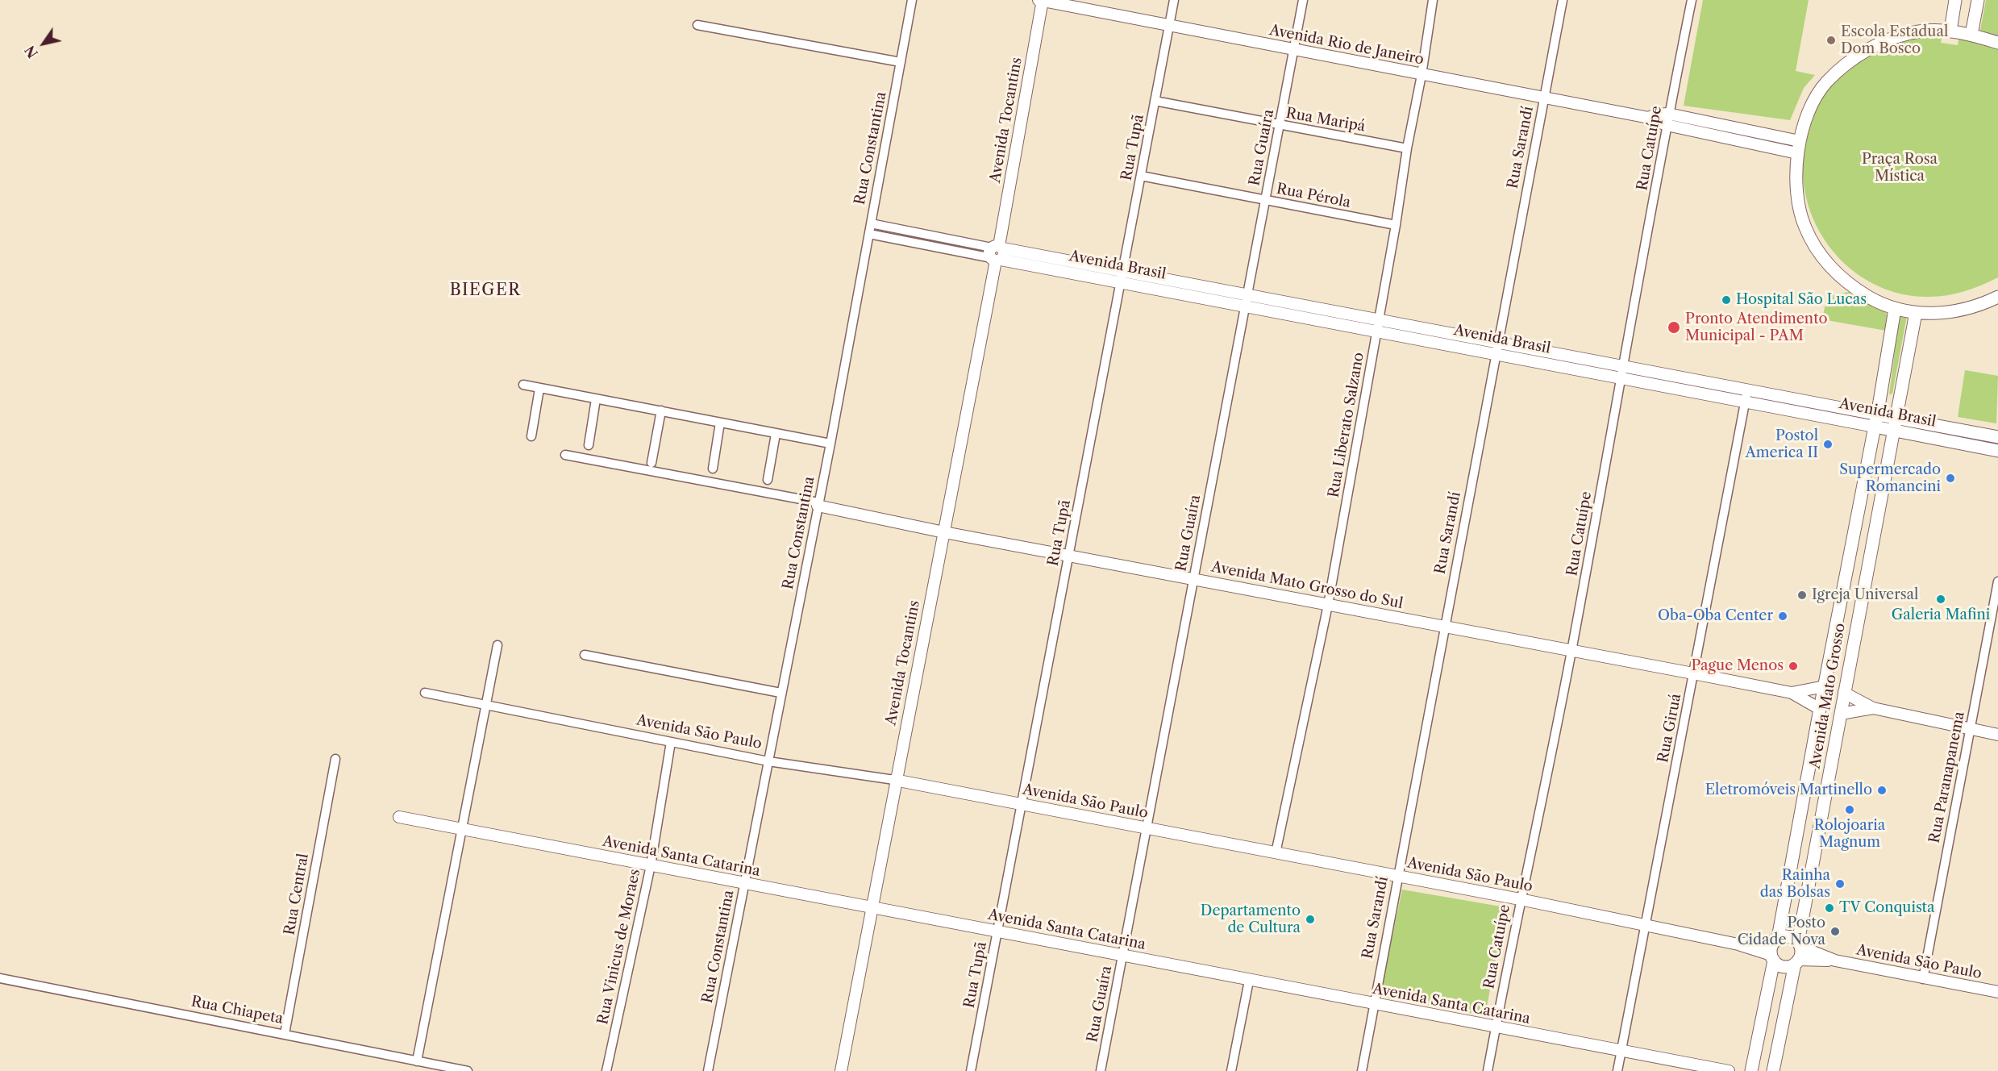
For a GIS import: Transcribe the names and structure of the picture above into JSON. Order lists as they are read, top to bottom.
{
  "streets": {
    "main road": ["Avenida Brasil", "Avenida Mato Grosso"],
    "street": [
      "Avenida Rio de Janeiro",
      "Avenida Tocantins",
      "Rua Maripá",
      "Rua Tupã",
      "Rua Guaíra",
      "Rua Sarandí",
      "Rua Constantina",
      "Rua Catuípe",
      "Rua Pérola",
      "Rua Liberato Salzano",
      "Avenida Mato Grosso do Sul",
      "Rua Giruá",
      "Avenida São Paulo",
      "Rua Paranapanema",
      "Avenida Santa Catarina",
      "Rua Central",
      "Rua Vinicus de Moraes",
      "Rua Chiapeta"
    ]
  },
  "crossings": [
    ["Avenida Rio de Janeiro", "Avenida Tocantins"],
    ["Avenida Rio de Janeiro", "Rua Tupã"],
    ["Avenida Rio de Janeiro", "Rua Guaíra"],
    ["Avenida Rio de Janeiro", "Rua Sarandí"],
    ["Avenida Rio de Janeiro", "Rua Catuípe"],
    ["Avenida Rio de Janeiro", "Rua Liberato Salzano"],
    ["Avenida Tocantins", "Avenida Brasil"],
    ["Avenida Tocantins", "Avenida Mato Grosso do Sul"],
    ["Avenida Tocantins", "Avenida São Paulo"],
    ["Avenida Tocantins", "Avenida Santa Catarina"],
    ["Rua Maripá", "Rua Tupã"],
    ["Rua Maripá", "Rua Guaíra"],
    ["Rua Maripá", "Rua Liberato Salzano"],
    ["Rua Tupã", "Rua Pérola"],
    ["Rua Tupã", "Avenida Brasil"],
    ["Rua Tupã", "Avenida Mato Grosso do Sul"],
    ["Rua Tupã", "Avenida São Paulo"],
    ["Rua Tupã", "Avenida Santa Catarina"],
    ["Rua Guaíra", "Rua Pérola"],
    ["Rua Guaíra", "Avenida Brasil"],
    ["Rua Guaíra", "Avenida Mato Grosso do Sul"],
    ["Rua Guaíra", "Avenida São Paulo"],
    ["Rua Guaíra", "Avenida Santa Catarina"],
    ["Rua Sarandí", "Avenida Brasil"],
    ["Rua Sarandí", "Avenida Mato Grosso do Sul"],
    ["Rua Sarandí", "Avenida São Paulo"],
    ["Rua Sarandí", "Avenida Santa Catarina"],
    ["Rua Constantina", "Avenida Brasil"],
    ["Rua Constantina", "Avenida Mato Grosso do Sul"],
    ["Rua Constantina", "Avenida São Paulo"],
    ["Rua Constantina", "Avenida Santa Catarina"],
    ["Rua Catuípe", "Avenida Brasil"],
    ["Rua Catuípe", "Avenida Mato Grosso do Sul"],
    ["Rua Catuípe", "Avenida São Paulo"],
    ["Rua Catuípe", "Avenida Santa Catarina"],
    ["Rua Pérola", "Rua Liberato Salzano"],
    ["Avenida Brasil", "Rua Liberato Salzano"],
    ["Avenida Brasil", "Avenida Mato Grosso"],
    ["Avenida Brasil", "Rua Giruá"],
    ["Rua Liberato Salzano", "Avenida Mato Grosso do Sul"],
    ["Rua Liberato Salzano", "Avenida São Paulo"],
    ["Avenida Mato Grosso do Sul", "Rua Giruá"],
    ["Avenida Mato Grosso", "Avenida São Paulo"],
    ["Rua Giruá", "Avenida São Paulo"],
    ["Rua Giruá", "Avenida Santa Catarina"],
    ["Avenida São Paulo", "Rua Paranapanema"],
    ["Avenida São Paulo", "Rua Vinicus de Moraes"],
    ["Avenida Santa Catarina", "Rua Vinicus de Moraes"],
    ["Rua Central", "Rua Chiapeta"]
  ],
  "districts": ["BIEGER"],
  "parks": ["Praça Rosa Mística"],
  "places": [
    "Escola Estadual Dom Bosco",
    "Hospital São Lucas",
    "Pronto Atendimento Municipal - PAM",
    "Postol America II",
    "Supermercado Romancini",
    "Igreja Universal",
    "Galeria Mafini",
    "Oba-Oba Center",
    "Pague Menos",
    "Eletromóveis Martinello",
    "Rolojoaria Magnum",
    "Rainha das Bolsas",
    "TV Conquista",
    "Departamento de Cultura",
    "Posto Cidade Nova"
  ],
  "north": "bottom left"
}
